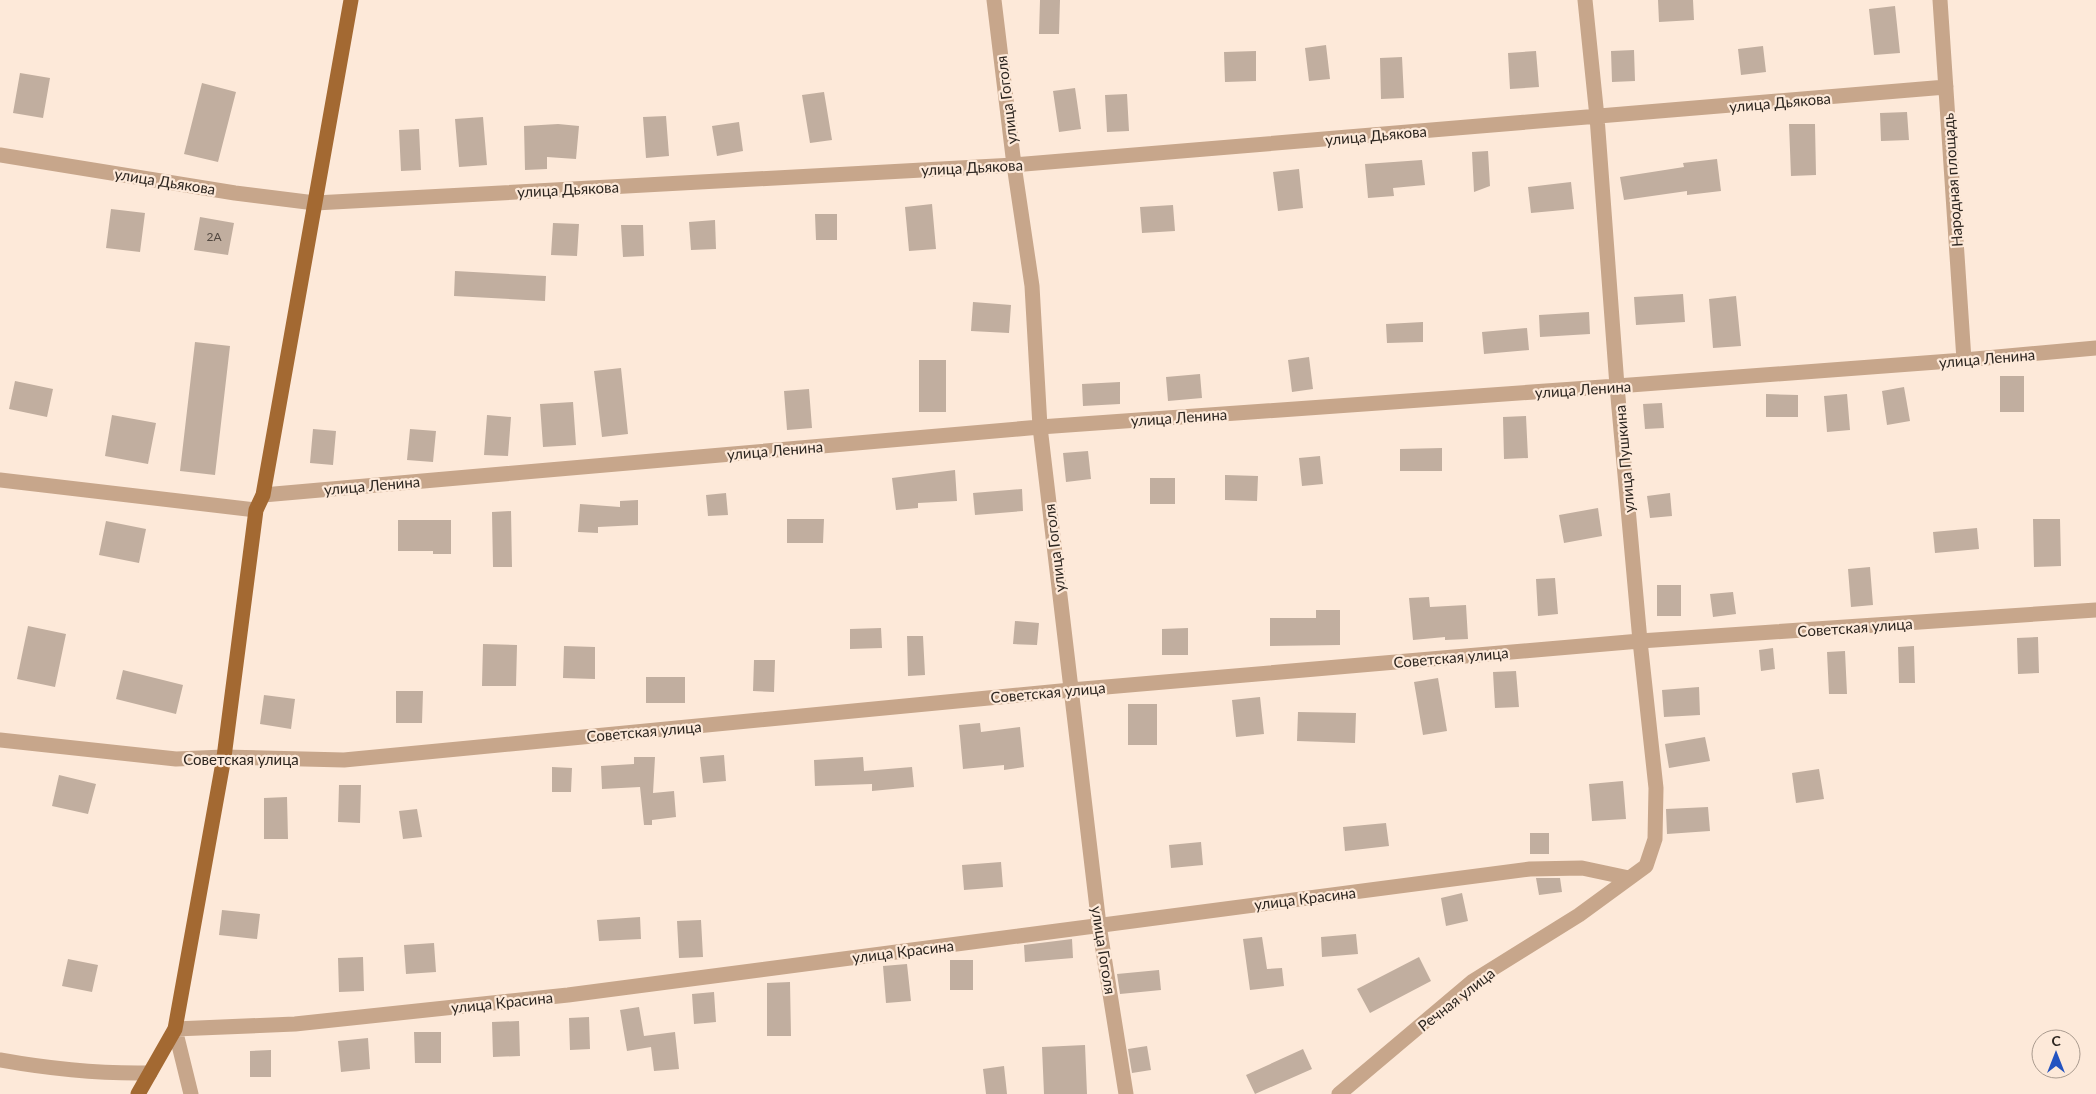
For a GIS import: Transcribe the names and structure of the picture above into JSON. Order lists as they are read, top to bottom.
{
  "streets": {
    "street": [
      "улица Гоголя",
      "улица Дьякова",
      "Народная площадь",
      "улица Ленина",
      "улица Пушкина",
      "Советская улица",
      "улица Красина",
      "Речная улица"
    ]
  },
  "crossings": [
    ["улица Гоголя", "улица Дьякова"],
    ["улица Гоголя", "улица Ленина"],
    ["улица Гоголя", "Советская улица"],
    ["улица Гоголя", "улица Красина"],
    ["улица Дьякова", "Народная площадь"],
    ["улица Дьякова", "улица Пушкина"],
    ["Народная площадь", "улица Ленина"],
    ["улица Ленина", "улица Пушкина"],
    ["улица Пушкина", "Советская улица"],
    ["улица Пушкина", "улица Красина"],
    ["улица Пушкина", "Речная улица"],
    ["улица Красина", "Речная улица"]
  ],
  "house_numbers": ["2А"],
  "north": "top"
}
